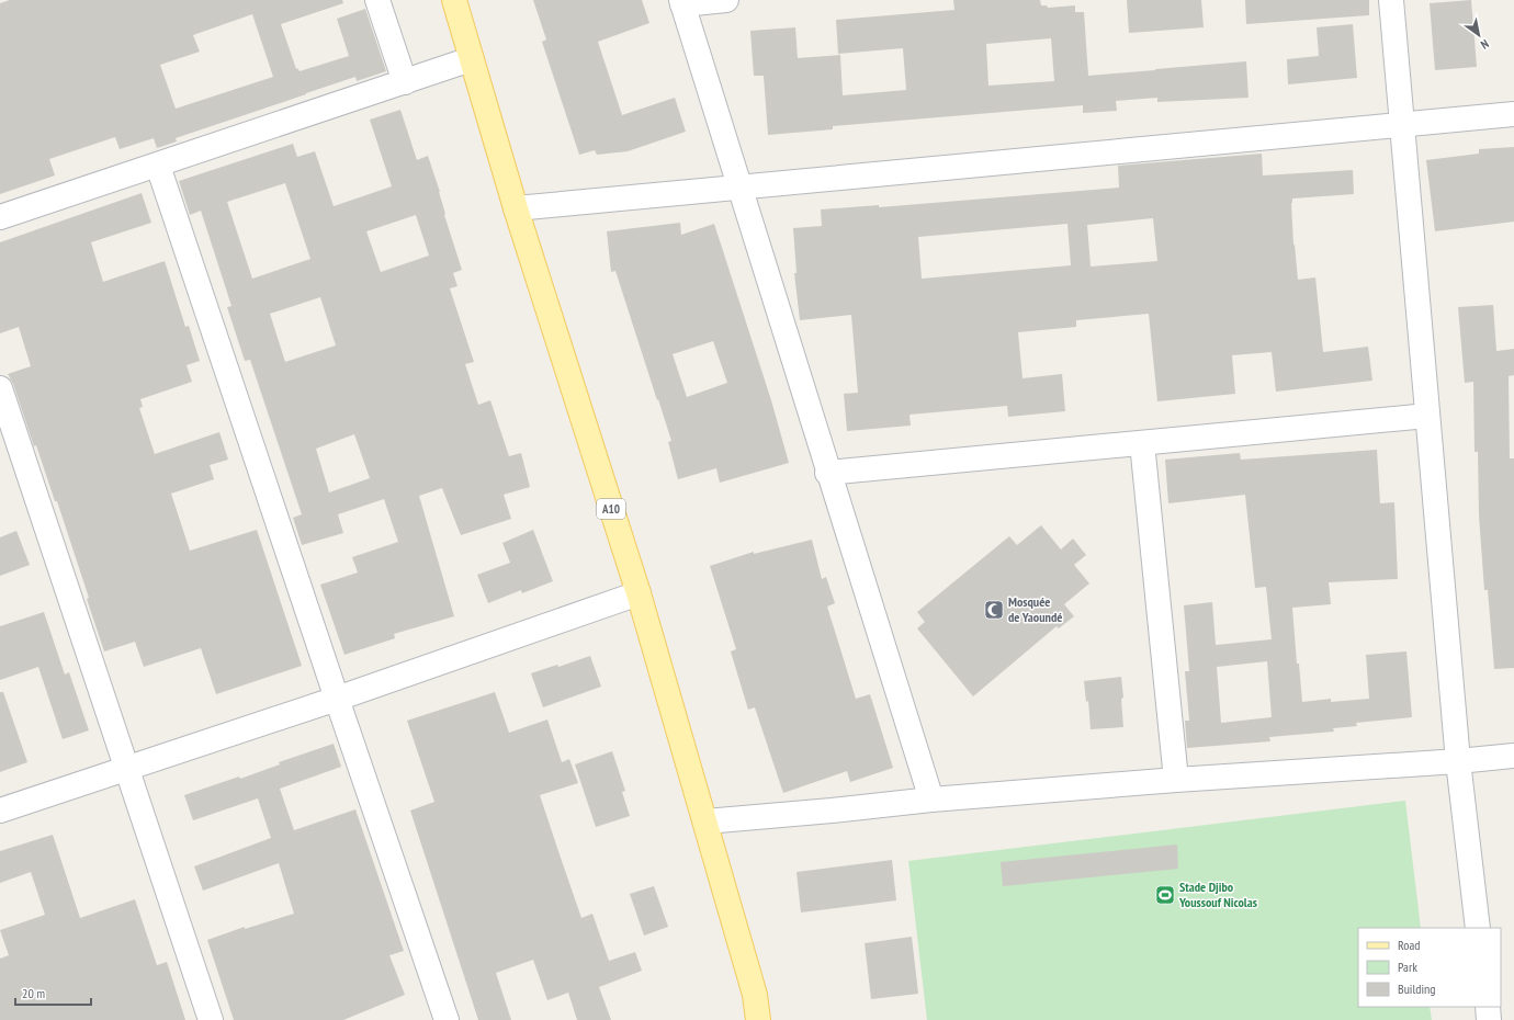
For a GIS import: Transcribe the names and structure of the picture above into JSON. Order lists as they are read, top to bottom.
{
  "streets": {
    "main road": ["A10"]
  },
  "places": {
    "mosque": ["Mosquée de Yaoundé"],
    "sports": ["Stade Djibo Youssouf Nicolas"]
  },
  "legend": ["Road", "Park", "Building"],
  "scale_bar": "20 m",
  "north": "bottom right"
}
